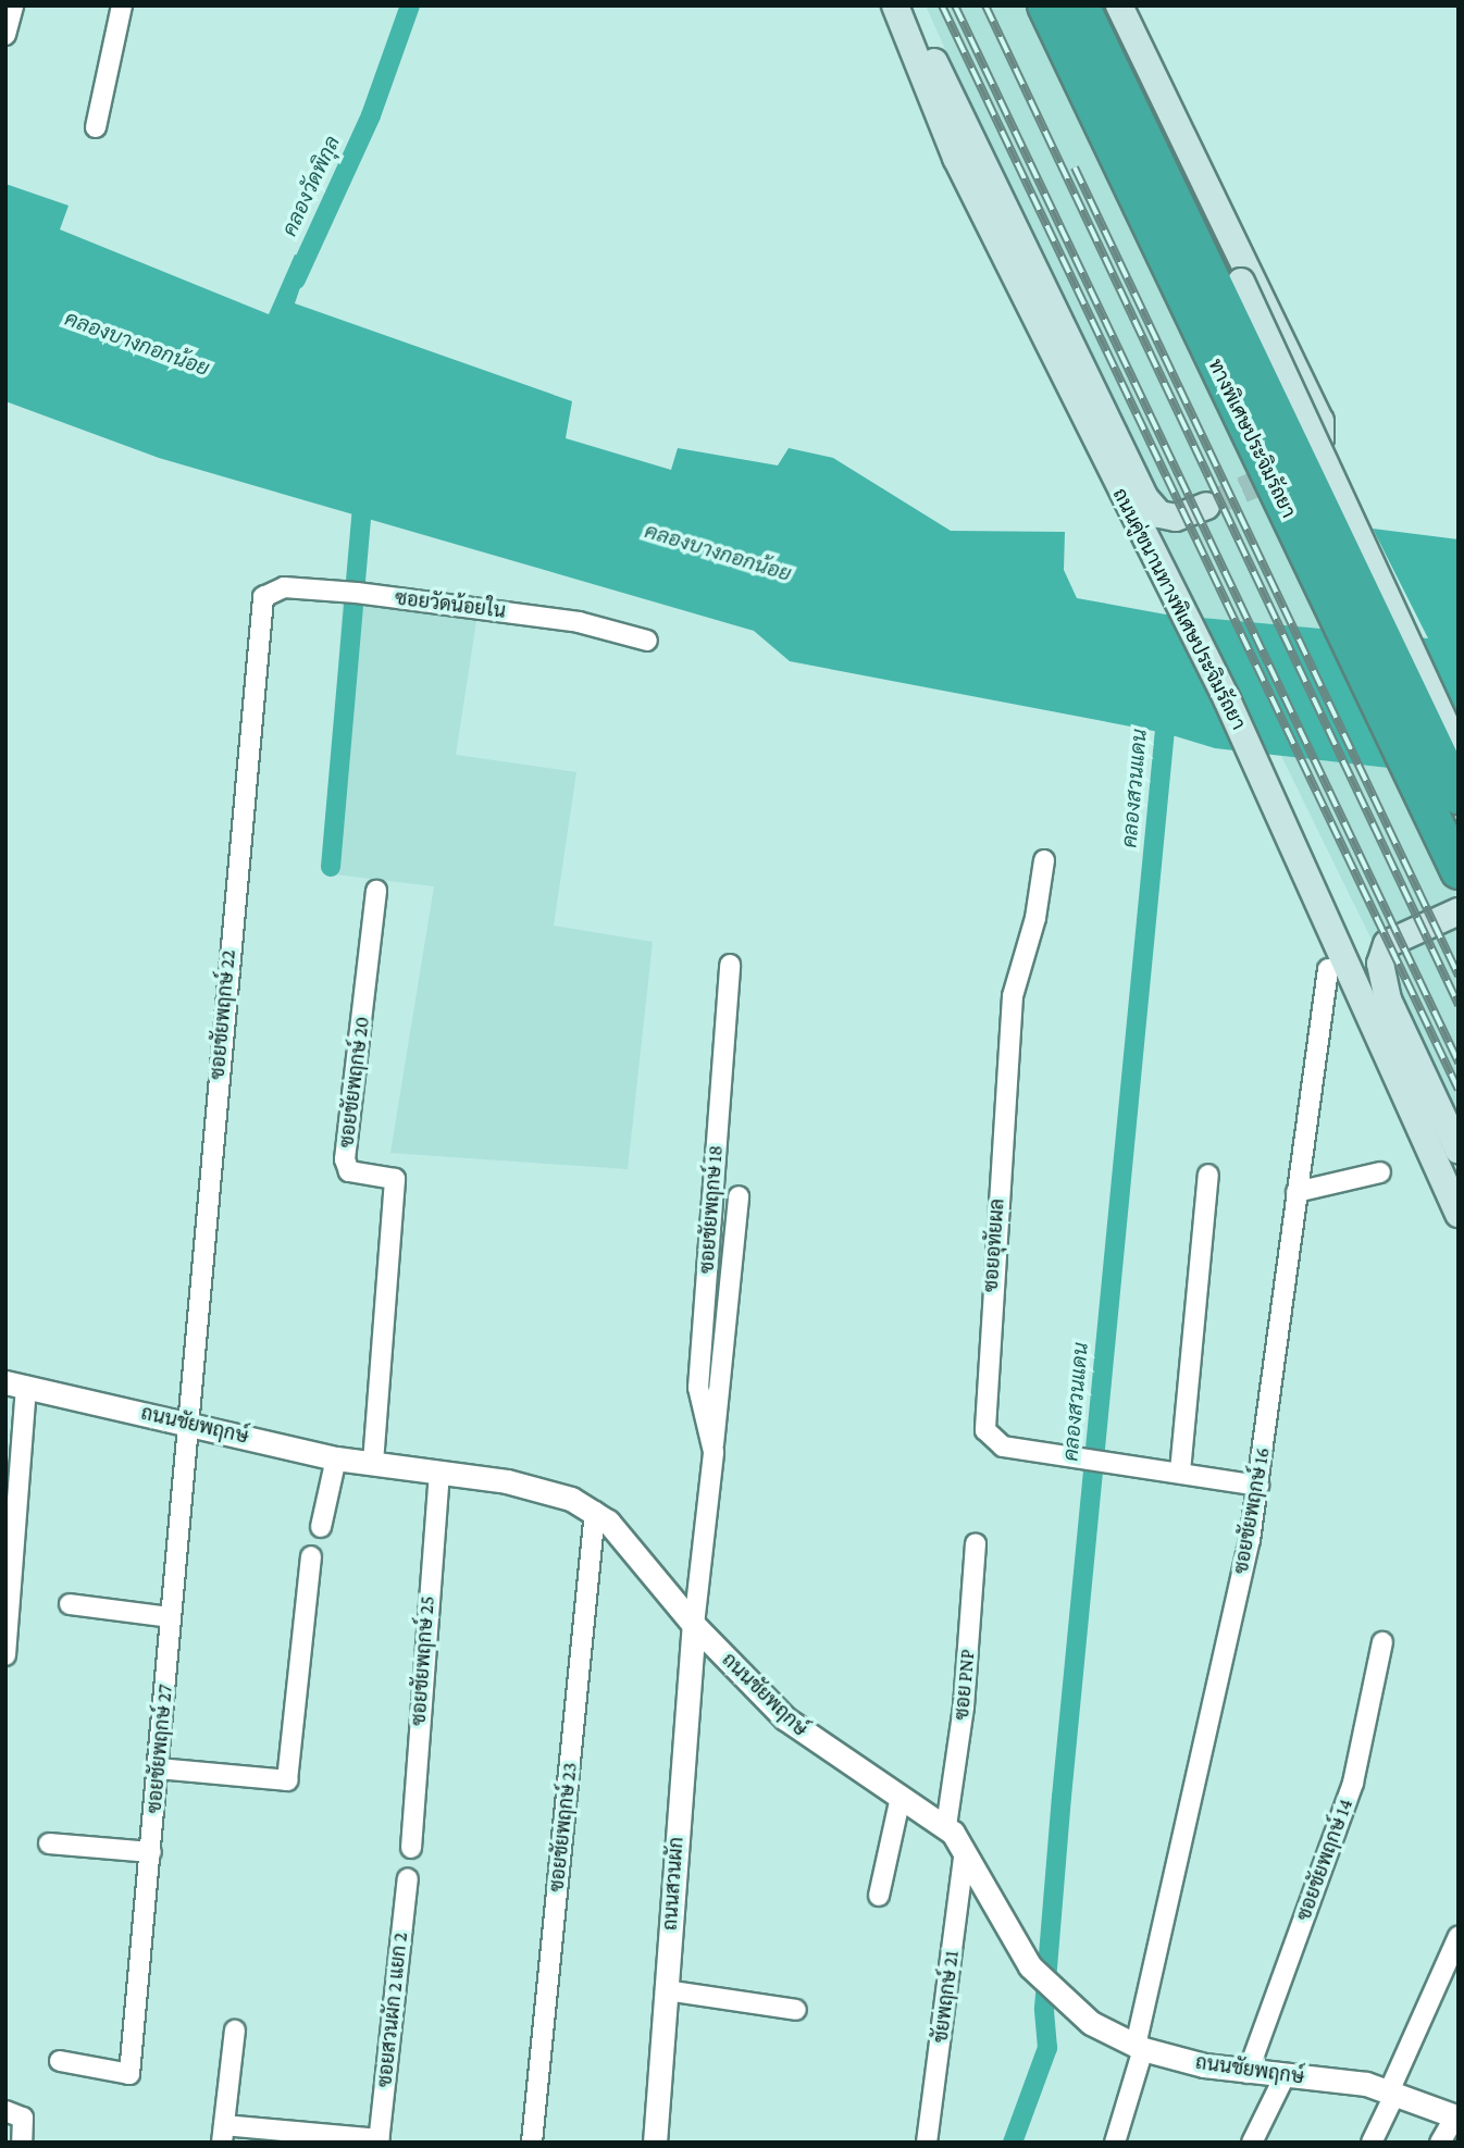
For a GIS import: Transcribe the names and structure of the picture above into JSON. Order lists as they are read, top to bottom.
{
  "streets": {
    "highway": ["ทางพิเศษประจิมรัถยา"],
    "main road": ["ถนนคู่ขนานทางพิเศษประจิมรัถยา"],
    "street": [
      "ซอยวัดน้อยใน",
      "ซอยชัยพฤกษ์ 22",
      "ซอยชัยพฤกษ์ 20",
      "ซอยชัยพฤกษ์ 18",
      "ซอยอุทัยผล",
      "ถนนชัยพฤกษ์",
      "ซอยชัยพฤกษ์ 16",
      "ซอยชัยพฤกษ์ 25",
      "ซอย PNP",
      "ซอยชัยพฤกษ์ 27",
      "ซอยชัยพฤกษ์ 23",
      "ซอยชัยพฤกษ์ 14",
      "ถนนสวนผัก",
      "ชัยพฤกษ์ 21",
      "ซอยสวนผัก 2 แยก 2"
    ]
  },
  "crossings": [
    ["ซอยวัดน้อยใน", "ซอยชัยพฤกษ์ 22"],
    ["ซอยชัยพฤกษ์ 22", "ถนนชัยพฤกษ์"],
    ["ซอยชัยพฤกษ์ 22", "ซอยชัยพฤกษ์ 27"],
    ["ซอยชัยพฤกษ์ 20", "ถนนชัยพฤกษ์"],
    ["ซอยชัยพฤกษ์ 18", "ถนนชัยพฤกษ์"],
    ["ซอยชัยพฤกษ์ 18", "ถนนสวนผัก"],
    ["ซอยอุทัยผล", "ซอยชัยพฤกษ์ 16"],
    ["ถนนชัยพฤกษ์", "ซอยชัยพฤกษ์ 16"],
    ["ถนนชัยพฤกษ์", "ซอยชัยพฤกษ์ 25"],
    ["ถนนชัยพฤกษ์", "ซอย PNP"],
    ["ถนนชัยพฤกษ์", "ซอยชัยพฤกษ์ 27"],
    ["ถนนชัยพฤกษ์", "ซอยชัยพฤกษ์ 23"],
    ["ถนนชัยพฤกษ์", "ซอยชัยพฤกษ์ 14"],
    ["ถนนชัยพฤกษ์", "ถนนสวนผัก"],
    ["ถนนชัยพฤกษ์", "ชัยพฤกษ์ 21"]
  ],
  "water": ["คลองวัดพิกุล", "คลองบางกอกน้อย", "คลองสวนแดน"]
}
